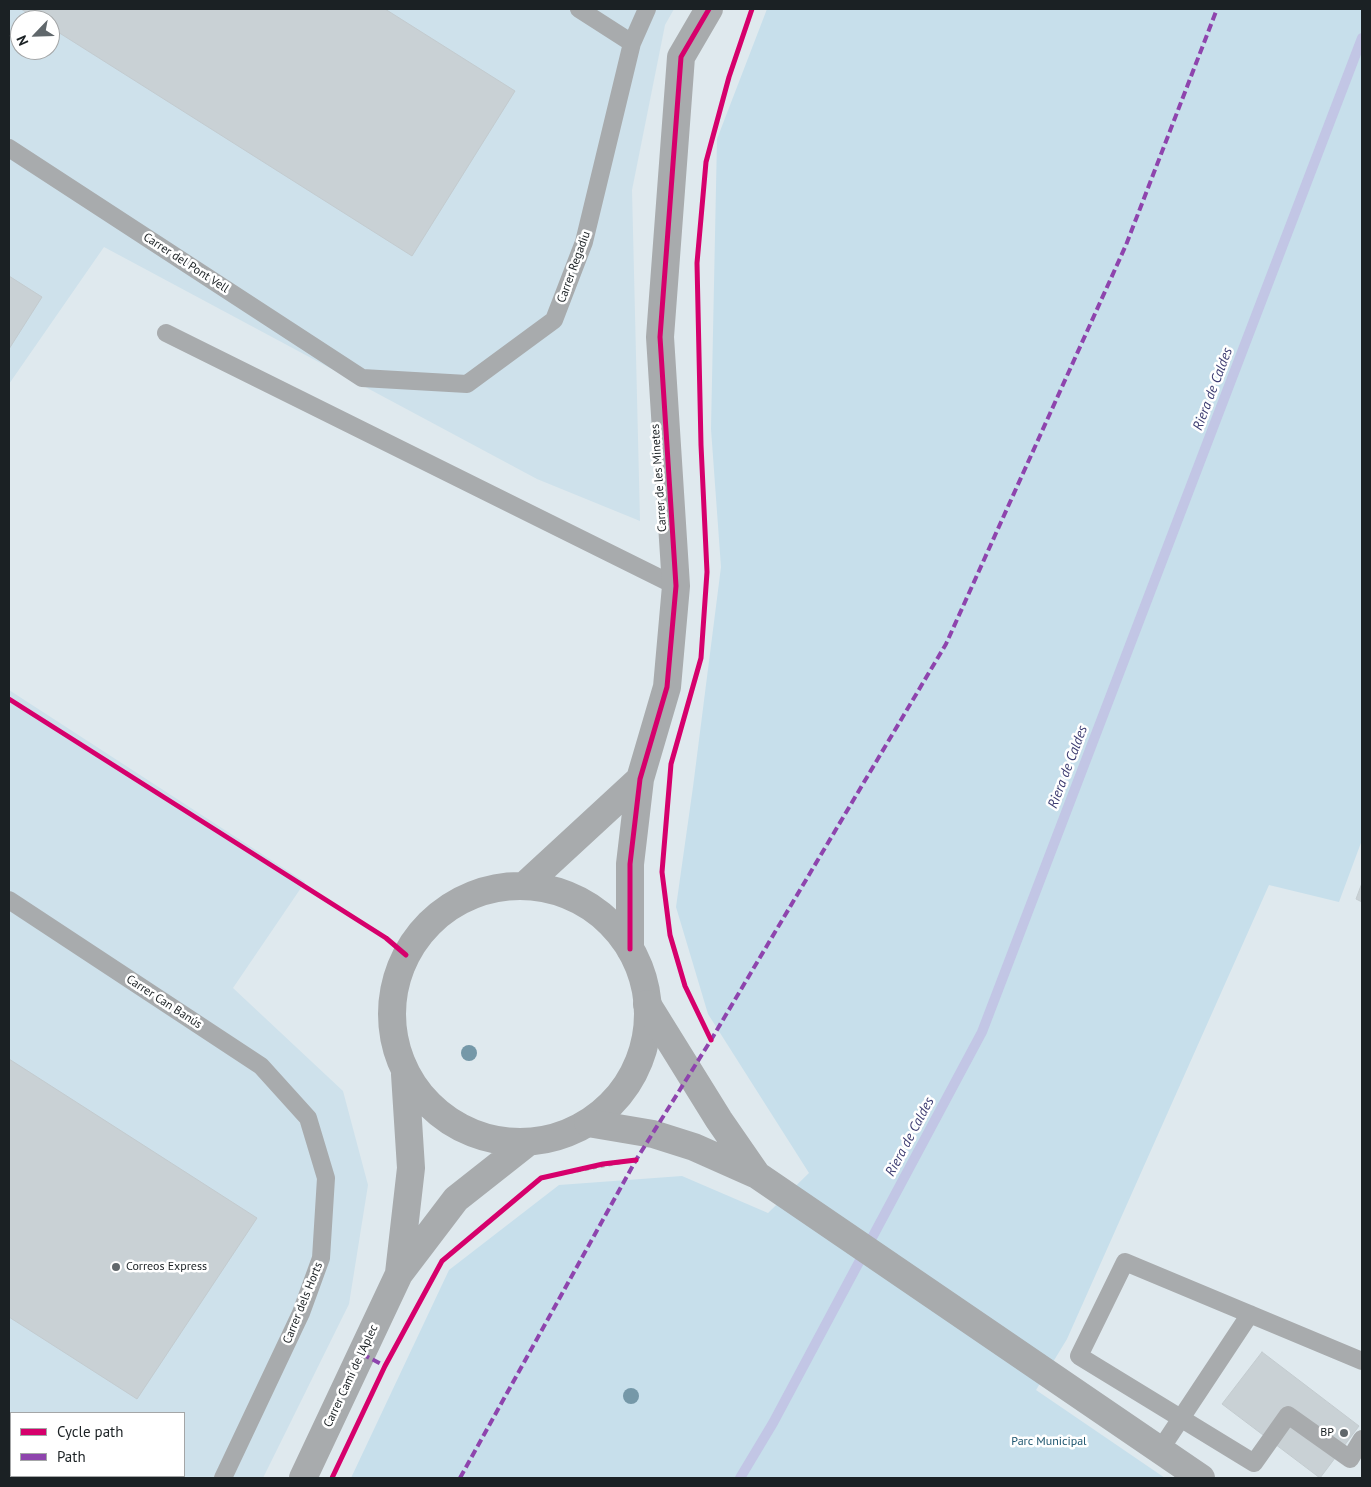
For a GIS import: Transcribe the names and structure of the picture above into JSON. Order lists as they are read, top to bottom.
{
  "streets": {
    "street": ["Carrer de les Minetes", "Carrer Camí de l'Aplec"],
    "lane": [
      "Carrer del Pont Vell",
      "Carrer Regadiu",
      "Carrer Can Banús",
      "Carrer dels Horts"
    ]
  },
  "crossings": [
    ["Carrer del Pont Vell", "Carrer Regadiu"],
    ["Carrer Can Banús", "Carrer dels Horts"]
  ],
  "water": ["Riera de Caldes"],
  "parks": ["Parc Municipal"],
  "places": ["Correos Express", "BP"],
  "legend": ["Cycle path", "Path"],
  "north": "bottom left"
}
